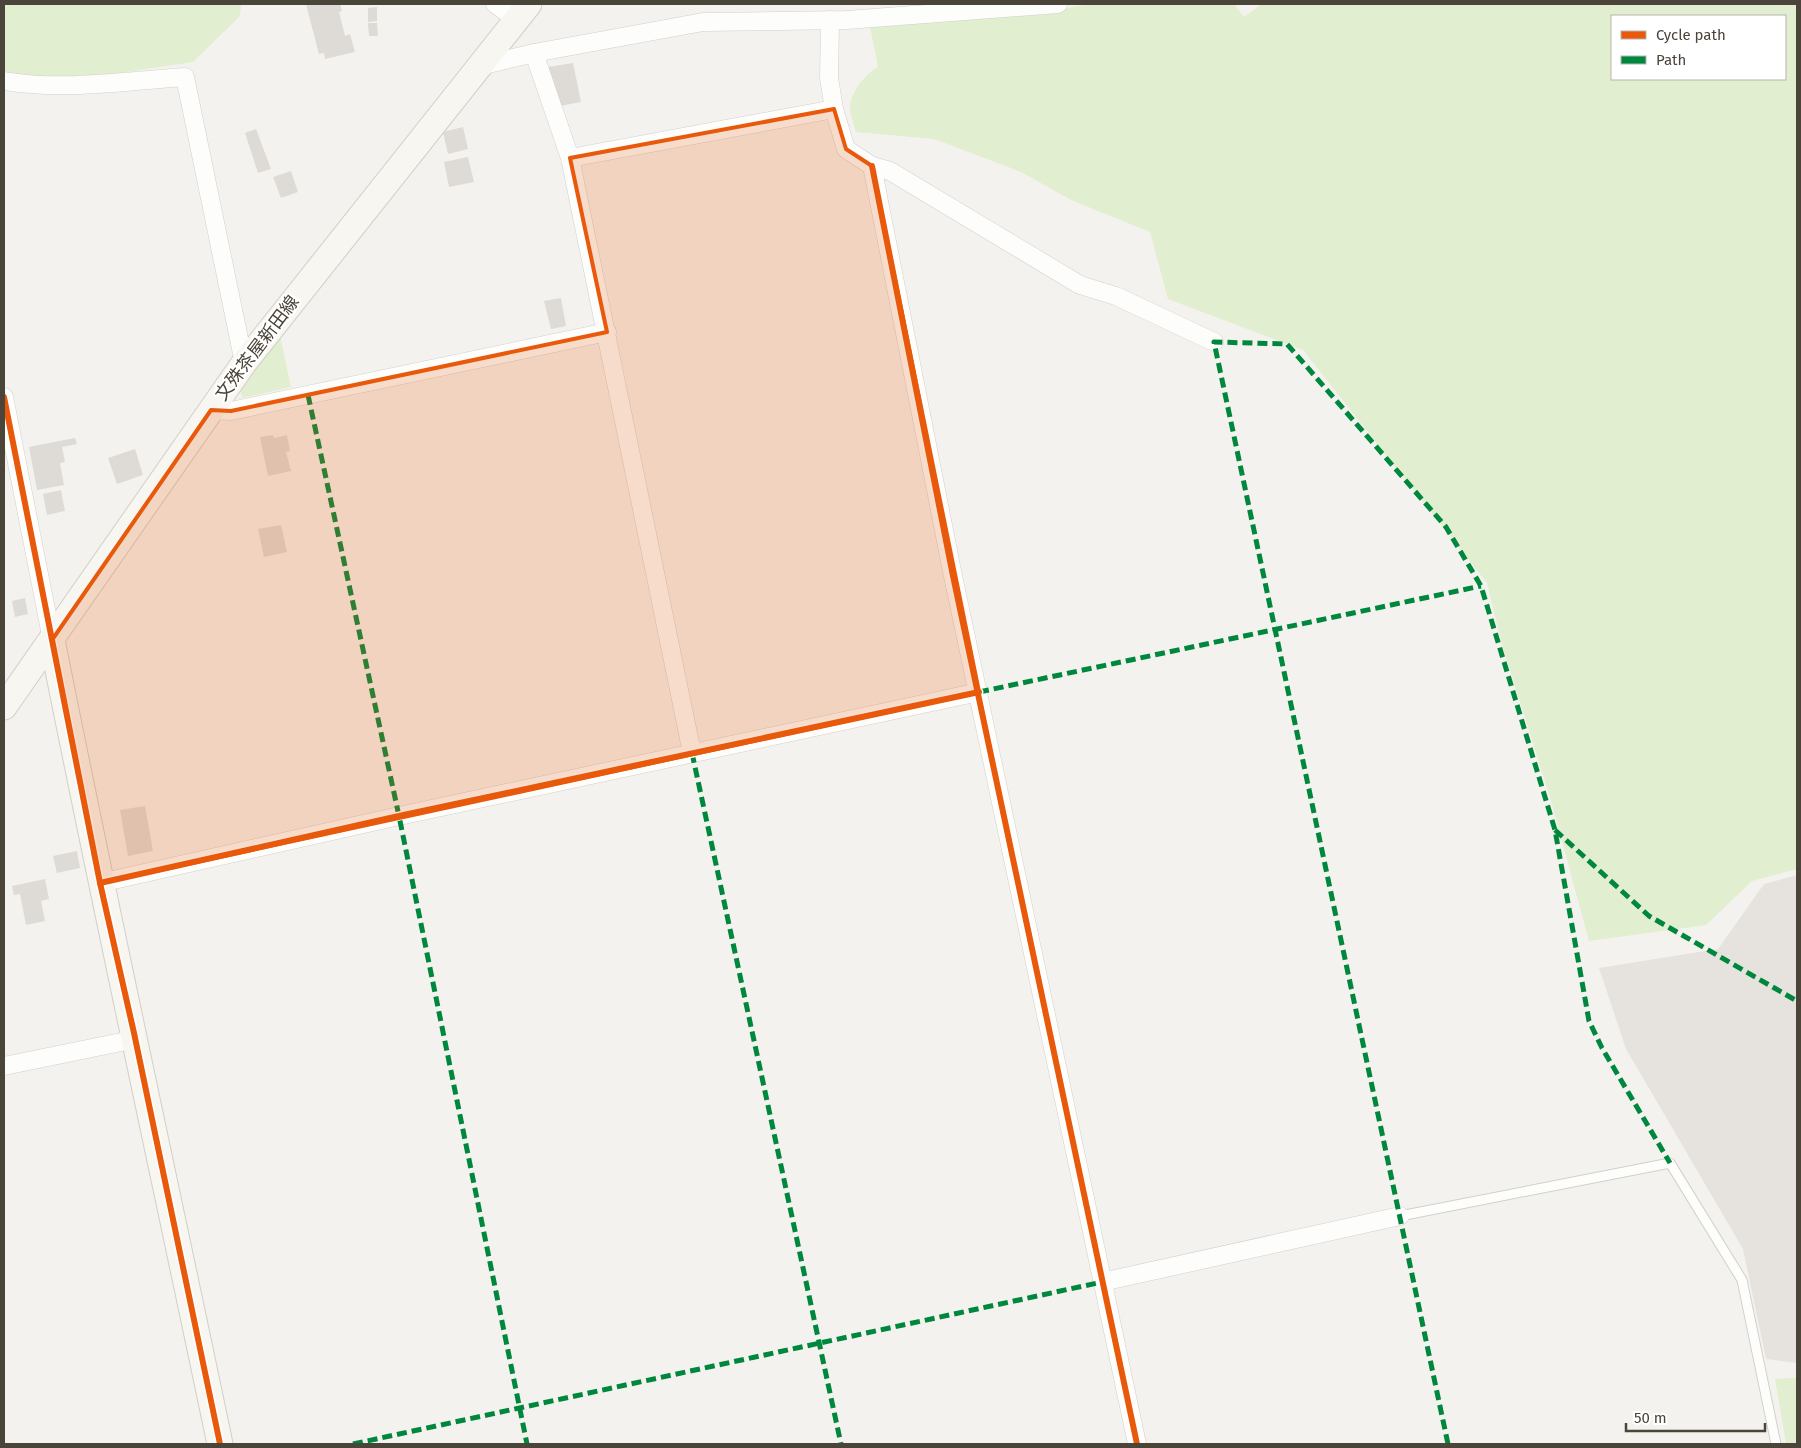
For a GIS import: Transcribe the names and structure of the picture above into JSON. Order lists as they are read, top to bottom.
{
  "streets": {
    "main road": ["文殊茶屋新田線"]
  },
  "legend": ["Cycle path", "Path"],
  "scale_bar": "50 m"
}
